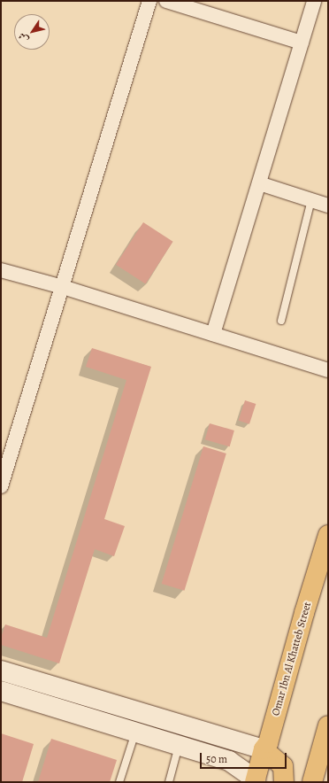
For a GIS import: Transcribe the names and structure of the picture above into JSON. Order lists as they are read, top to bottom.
{
  "streets": {
    "main road": ["Omar Ibn Al Khatteb Street"]
  },
  "scale_bar": "50 m",
  "north": "bottom left"
}
